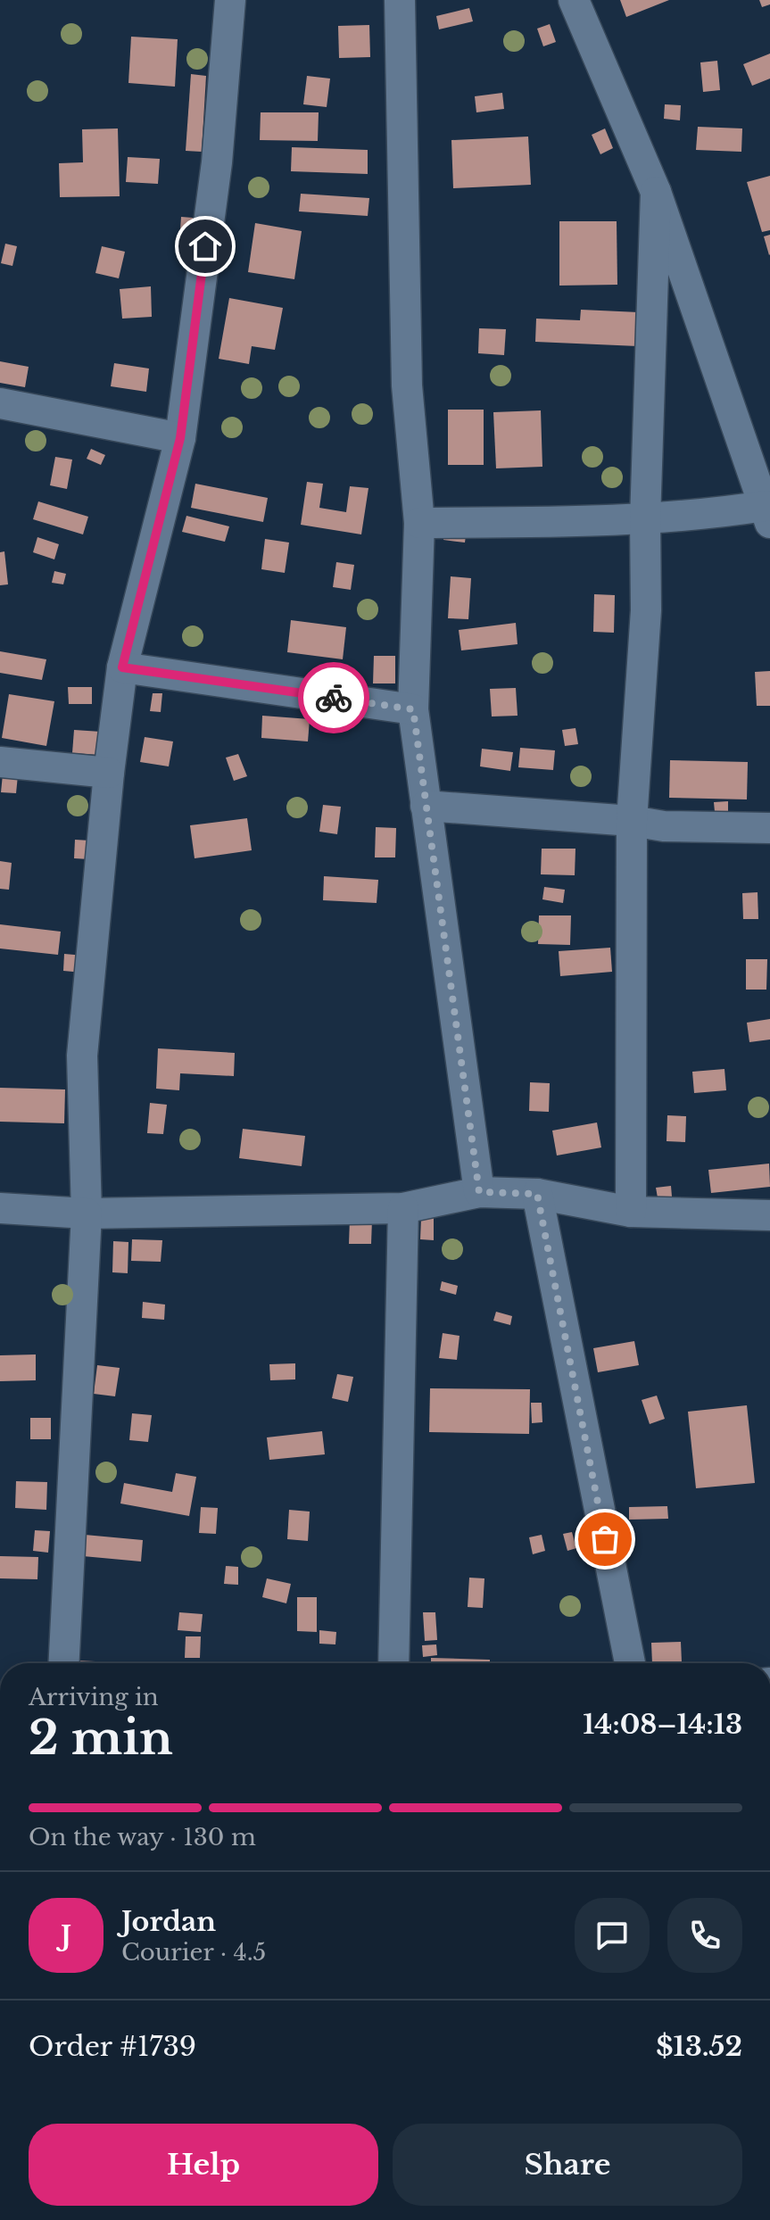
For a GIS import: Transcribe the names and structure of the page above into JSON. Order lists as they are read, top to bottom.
{
  "page": {
    "heading": ["2 min", "Arriving in", "14:08–14:13"],
    "panel": [
      "Jordan",
      "Courier · 4.5",
      "Order #1739",
      "$13.52"
    ],
    "bar": "On the way · 130 m",
    "round": "J",
    "buttons": ["Help", "Share"]
  }
}
